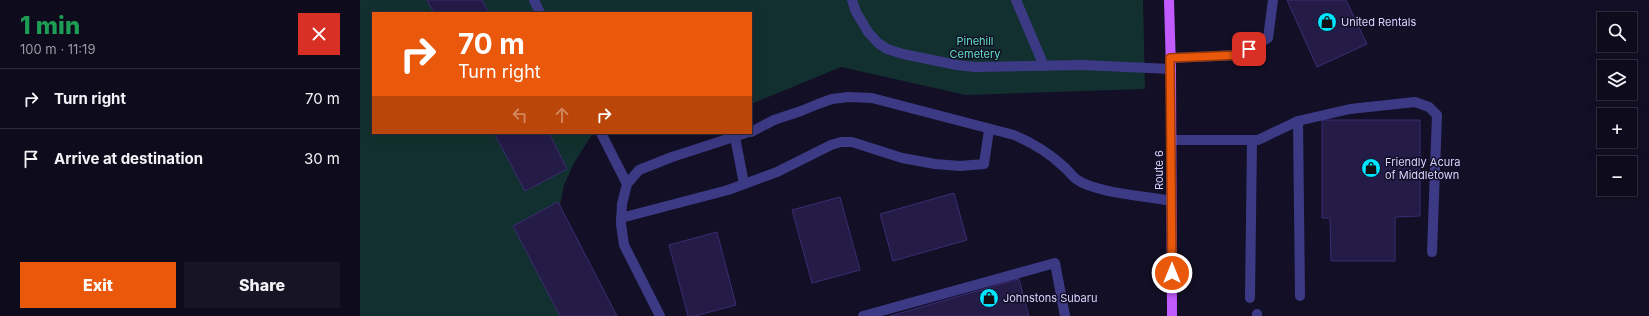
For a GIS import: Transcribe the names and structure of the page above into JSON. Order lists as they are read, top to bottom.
{
  "streets": {
    "main road": ["Route 6"]
  },
  "parks": ["Pinehill Cemetery"],
  "places": {
    "shop": ["United Rentals", "Friendly Acura of Middletown", "Johnstons Subaru"]
  },
  "page": {
    "heading": ["1 min", "100 m · 11:19"],
    "map_buttons": ["+", "−"],
    "turn": ["70 m", "Turn right"],
    "list": [
      {
        "name": "Turn right",
        "value": "70 m"
      },
      {
        "name": "Arrive at destination",
        "value": "30 m"
      }
    ],
    "buttons": ["Exit", "Share"]
  }
}
